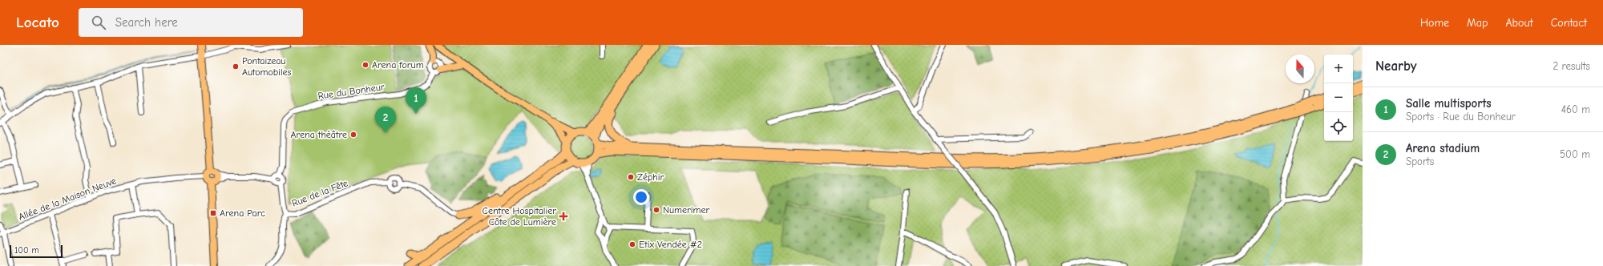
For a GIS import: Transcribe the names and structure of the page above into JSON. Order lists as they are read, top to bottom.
{
  "streets": {
    "street": ["Rue du Bonheur", "Rue de la Fête", "Allée de la Maison Neuve"]
  },
  "crossings": [
    ["Rue du Bonheur", "Rue de la Fête"]
  ],
  "places": {
    "other": [
      "Arena forum",
      "Pontaizeau Automobiles",
      "Arena théâtre",
      "Zéphir",
      "Numerimer",
      "Etix Vendée #2"
    ],
    "transit": ["Arena Parc"],
    "health": ["Centre Hospitalier Côte de Lumière"]
  },
  "scale_bar": "100 m",
  "north": "top",
  "page": {
    "header": "Locato",
    "search": "Search here",
    "nav": [
      "Home",
      "Map",
      "About",
      "Contact"
    ],
    "heading": ["Nearby", "2 results"],
    "map_buttons": ["+", "−"],
    "list": [
      {
        "mark": "1",
        "name": "Salle multisports",
        "note": "Sports · Rue du Bonheur",
        "value": "460 m"
      },
      {
        "mark": "2",
        "name": "Arena stadium",
        "note": "Sports",
        "value": "500 m"
      }
    ],
    "pins": ["1", "2"],
    "scale": "100 m"
  }
}
